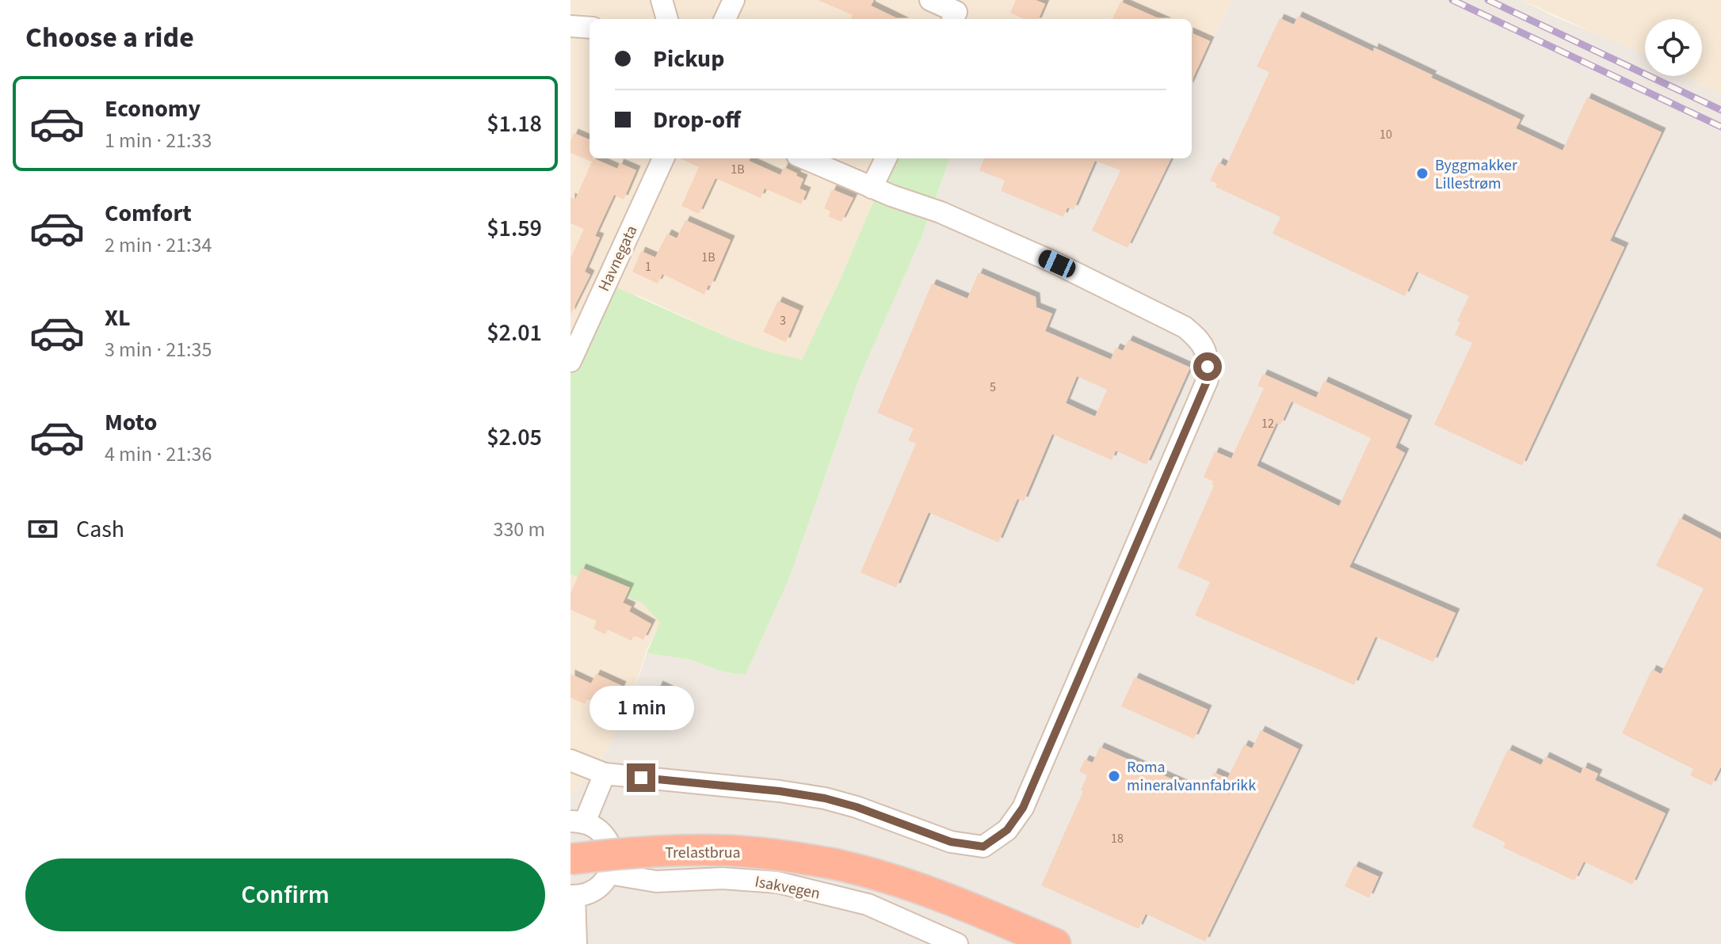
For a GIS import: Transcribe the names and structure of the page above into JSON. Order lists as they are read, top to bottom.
{
  "streets": {
    "highway": ["Trelastbrua"],
    "street": ["Havnegata", "Isakvegen"]
  },
  "places": ["Byggmakker Lillestrøm", "Roma mineralvannfabrikk"],
  "house_numbers": [
    "10",
    "1B",
    "1B",
    "1",
    "3",
    "5",
    "12",
    "18"
  ],
  "page": {
    "heading": "Choose a ride",
    "banner": ["Pickup", "Drop-off"],
    "list": [
      {
        "name": "Economy",
        "note": "1 min · 21:33",
        "value": "$1.18"
      },
      {
        "name": "Comfort",
        "note": "2 min · 21:34",
        "value": "$1.59"
      },
      {
        "name": "XL",
        "note": "3 min · 21:35",
        "value": "$2.01"
      },
      {
        "name": "Moto",
        "note": "4 min · 21:36",
        "value": "$2.05"
      }
    ],
    "pay": ["Cash", "330 m"],
    "bubble": "1 min",
    "buttons": "Confirm"
  }
}
